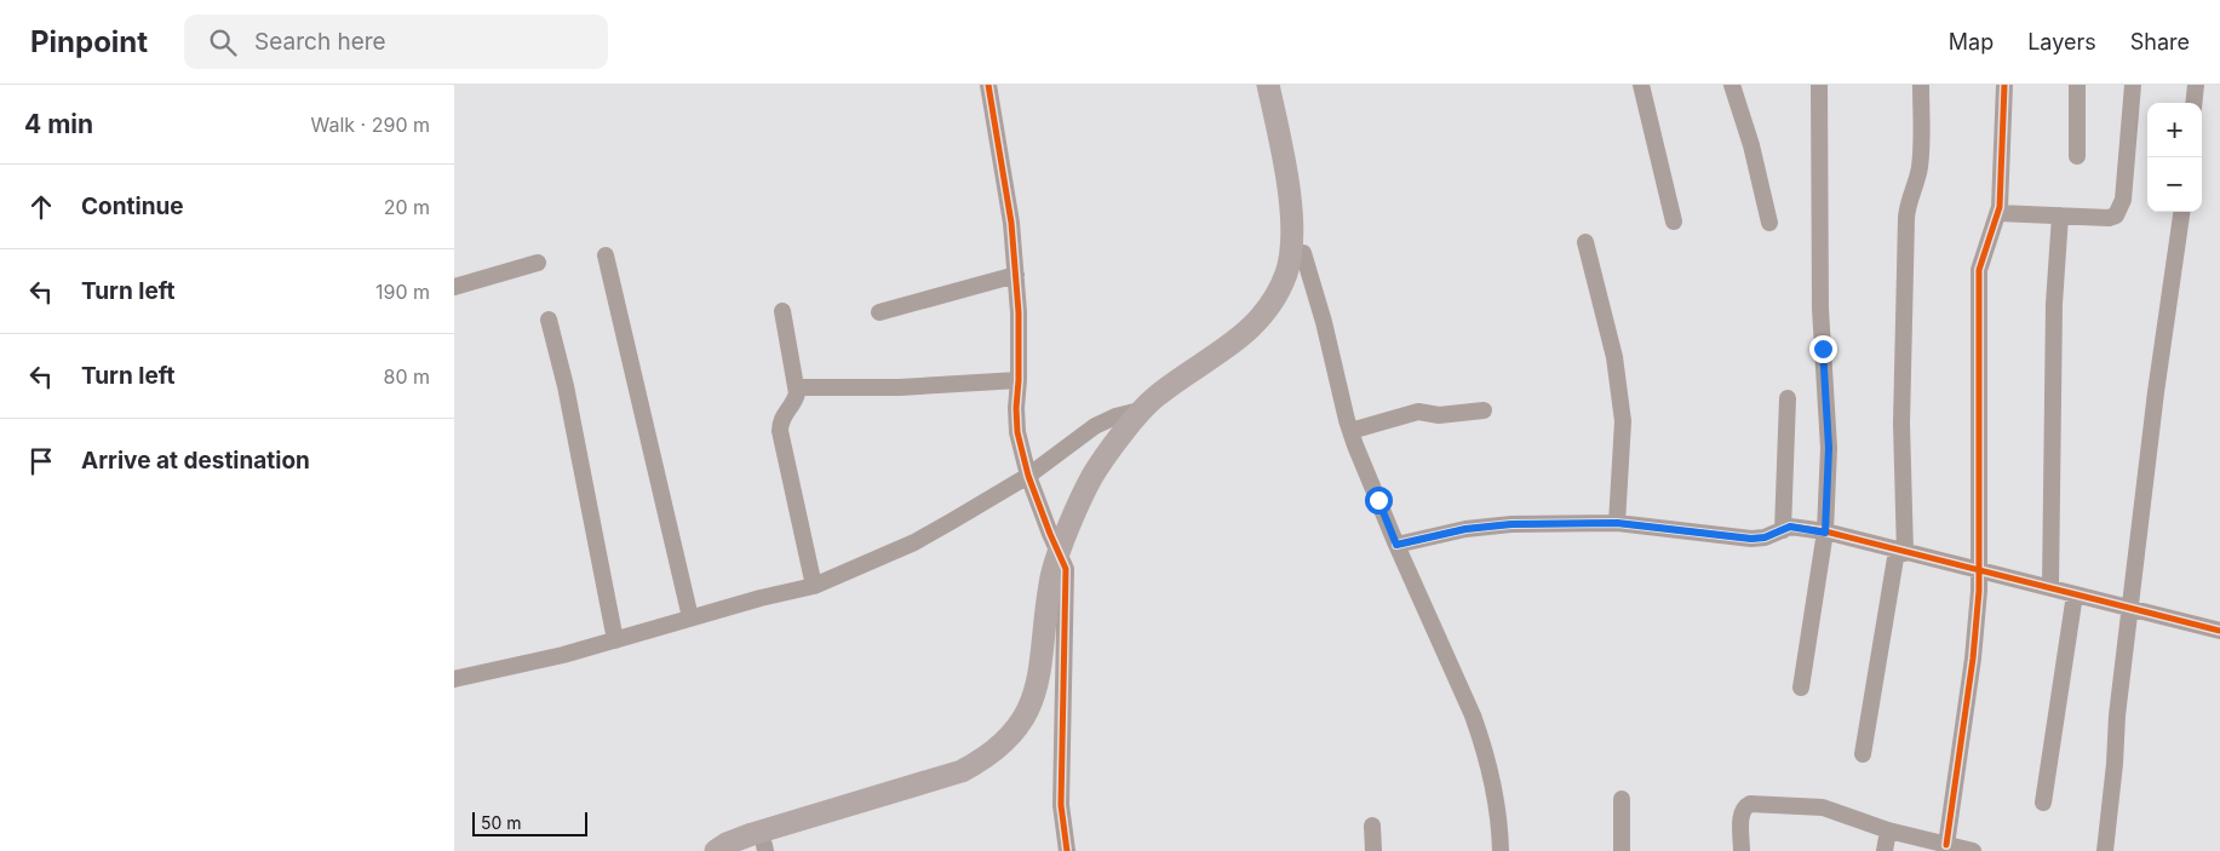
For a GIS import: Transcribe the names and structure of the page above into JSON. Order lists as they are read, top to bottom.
{
  "scale_bar": "50 m",
  "page": {
    "header": "Pinpoint",
    "search": "Search here",
    "nav": ["Map", "Layers", "Share"],
    "heading": ["4 min", "Walk · 290 m"],
    "map_buttons": ["+", "−"],
    "list": [
      ["Continue", "20 m"],
      ["Turn left", "190 m"],
      ["Turn left", "80 m"],
      "Arrive at destination"
    ],
    "scale": "50 m"
  }
}
